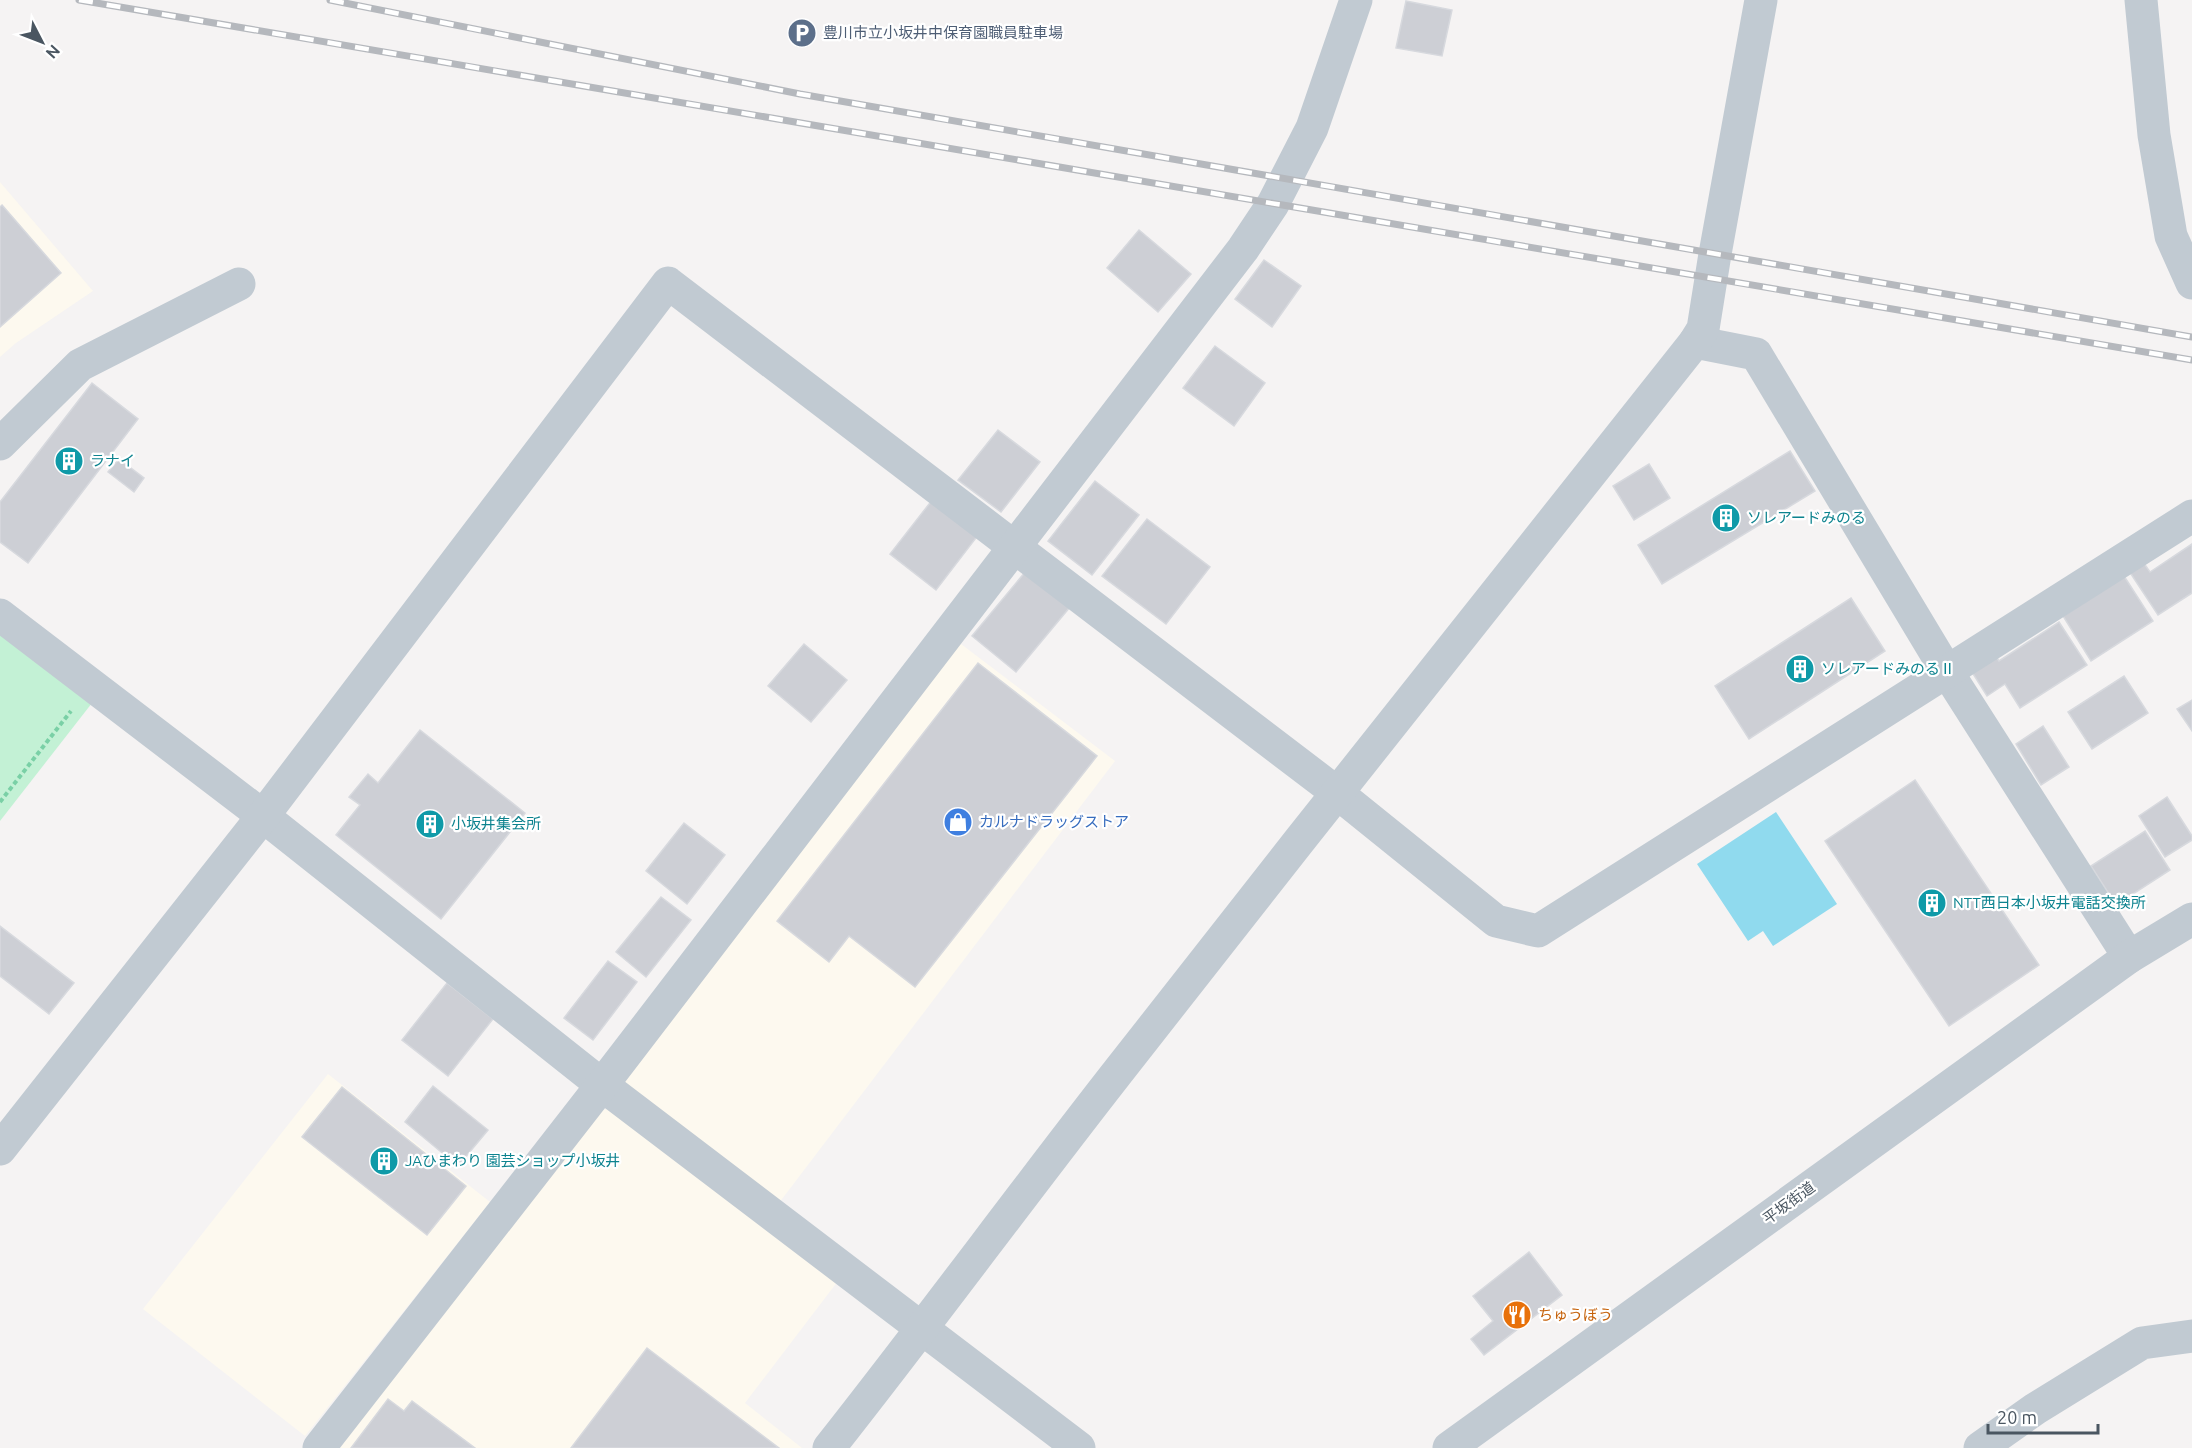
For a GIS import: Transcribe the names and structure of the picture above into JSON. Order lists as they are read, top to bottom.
{
  "streets": {
    "street": ["平坂街道"]
  },
  "places": {
    "parking": ["豊川市立小坂井中保育園職員駐車場"],
    "building": [
      "ラナイ",
      "ソレアードみのる",
      "ソレアードみのるⅡ",
      "小坂井集会所",
      "NTT西日本小坂井電話交換所",
      "JAひまわり 園芸ショップ小坂井"
    ],
    "shop": ["カルナドラッグストア"],
    "restaurant": ["ちゅうぼう"]
  },
  "scale_bar": "20 m",
  "north": "bottom right"
}
